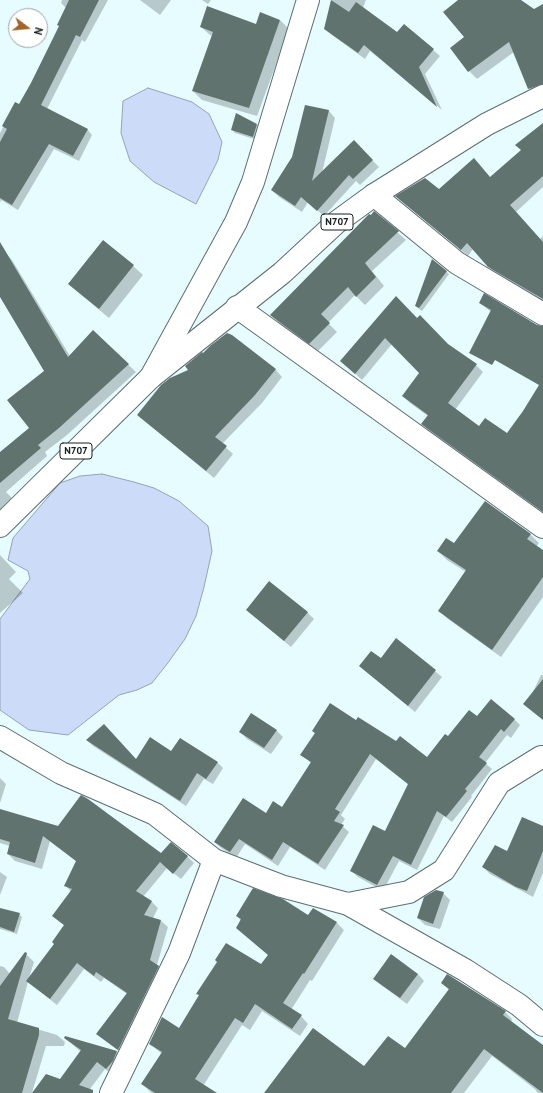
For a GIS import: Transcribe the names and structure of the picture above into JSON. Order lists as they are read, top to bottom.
{
  "streets": {
    "main road": ["N707"]
  },
  "north": "right"
}
